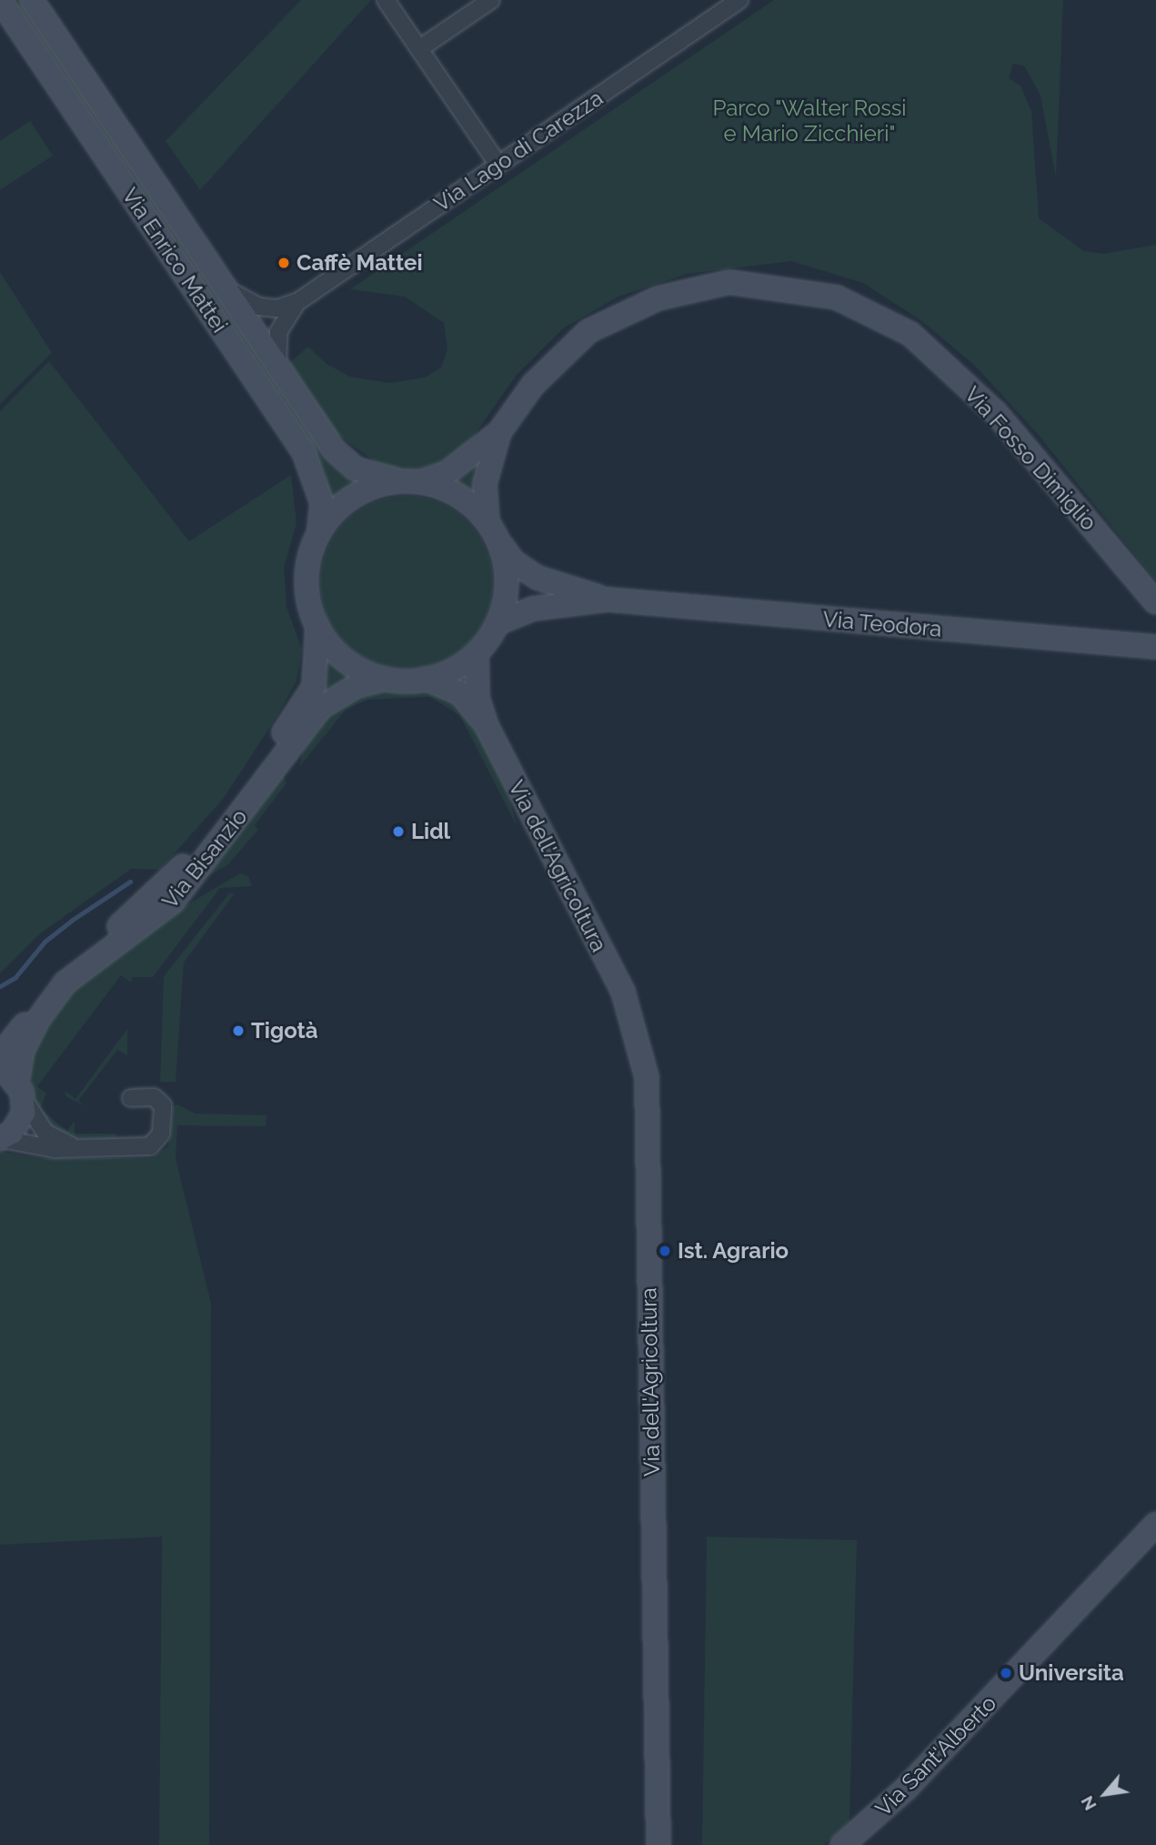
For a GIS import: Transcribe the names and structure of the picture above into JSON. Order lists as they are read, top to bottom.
{
  "streets": {
    "main road": [
      "Via Enrico Mattei",
      "Via Fosso Dimiglio",
      "Via Teodora",
      "Via Bisanzio",
      "Via dell'Agricoltura",
      "Via Sant'Alberto"
    ],
    "street": ["Via Lago di Carezza"]
  },
  "crossings": [
    ["Via Lago di Carezza", "Via Enrico Mattei"],
    ["Via Enrico Mattei", "Via Fosso Dimiglio"],
    ["Via Enrico Mattei", "Via Teodora"],
    ["Via Enrico Mattei", "Via Bisanzio"],
    ["Via Enrico Mattei", "Via dell'Agricoltura"],
    ["Via Fosso Dimiglio", "Via Teodora"],
    ["Via Fosso Dimiglio", "Via Bisanzio"],
    ["Via Fosso Dimiglio", "Via dell'Agricoltura"],
    ["Via Teodora", "Via Bisanzio"],
    ["Via Teodora", "Via dell'Agricoltura"],
    ["Via Bisanzio", "Via dell'Agricoltura"]
  ],
  "parks": ["Parco \"Walter Rossi e Mario Zicchieri\""],
  "places": [
    "Caffè Mattei",
    "Lidl",
    "Tigotà",
    "Ist. Agrario",
    "Universita"
  ],
  "north": "bottom left"
}
